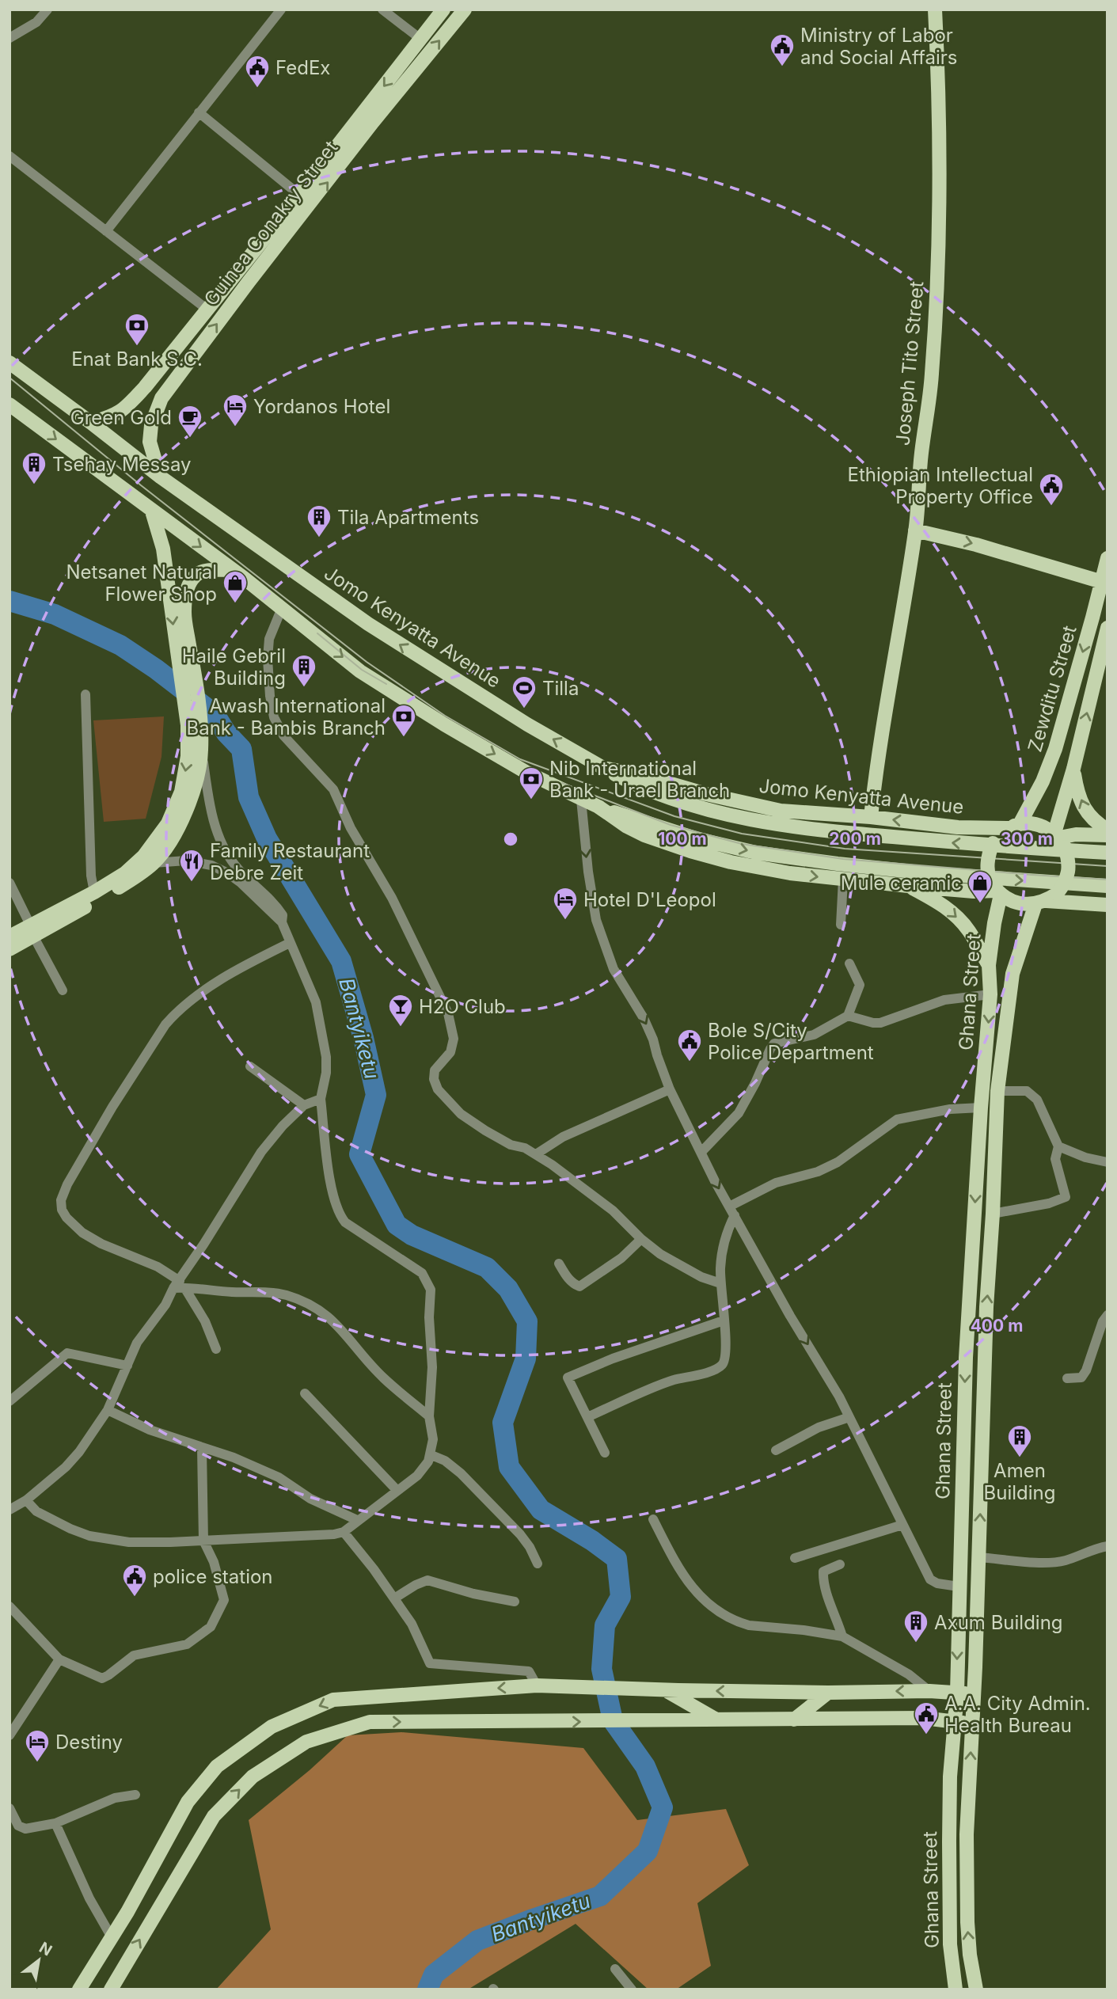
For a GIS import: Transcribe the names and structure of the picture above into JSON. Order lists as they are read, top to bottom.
{
  "streets": {
    "main road": [
      "Guinea Conakry Street",
      "Joseph Tito Street",
      "Jomo Kenyatta Avenue",
      "Zewditu Street",
      "Ghana Street"
    ]
  },
  "crossings": [
    ["Guinea Conakry Street", "Jomo Kenyatta Avenue"],
    ["Joseph Tito Street", "Jomo Kenyatta Avenue"],
    ["Jomo Kenyatta Avenue", "Zewditu Street"],
    ["Jomo Kenyatta Avenue", "Ghana Street"],
    ["Zewditu Street", "Ghana Street"]
  ],
  "water": ["Bantyiketu"],
  "places": {
    "public building": [
      "Ministry of Labor and Social Affairs",
      "FedEx",
      "Ethiopian Intellectual Property Office",
      "Bole S/City Police Department",
      "police station",
      "A.A. City Admin. Health Bureau"
    ],
    "bank": ["Enat Bank S.C.", "Awash International Bank - Bambis Branch", "Nib International Bank - Urael Branch"],
    "hotel": ["Yordanos Hotel", "Hotel D'Leopol", "Destiny"],
    "cafe": ["Green Gold"],
    "building": [
      "Tsehay Messay",
      "Tila Apartments",
      "Haile Gebril Building",
      "Amen Building",
      "Axum Building"
    ],
    "shop": ["Netsanet Natural Flower Shop", "Mule ceramic"],
    "sports": ["Tilla"],
    "restaurant": ["Family Restaurant Debre Zeit"],
    "bar": ["H2O Club"]
  },
  "north": "top right",
  "rings": [
    "100 m",
    "200 m",
    "300 m",
    "400 m"
  ]
}
